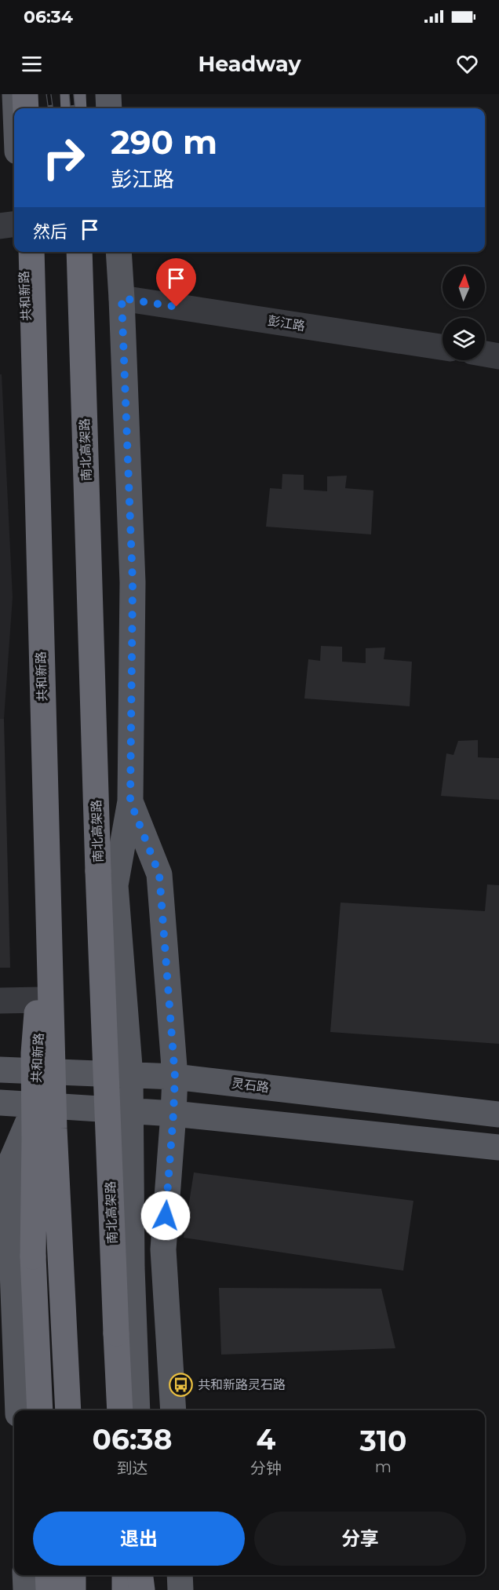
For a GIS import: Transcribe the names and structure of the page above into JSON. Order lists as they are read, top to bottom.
{
  "streets": {
    "highway": ["南北高架路"],
    "main road": ["共和新路", "灵石路"],
    "street": ["彭江路"]
  },
  "crossings": [
    ["共和新路", "灵石路"]
  ],
  "places": {
    "bus stop": ["共和新路灵石路"]
  },
  "north": "top",
  "page": {
    "status": "06:34",
    "header": "Headway",
    "turn": ["290 m", "彭江路"],
    "then": "然后",
    "eta": [
      "06:38",
      "到达",
      "4",
      "分钟",
      "310",
      "m"
    ],
    "buttons": ["退出", "分享"]
  }
}
